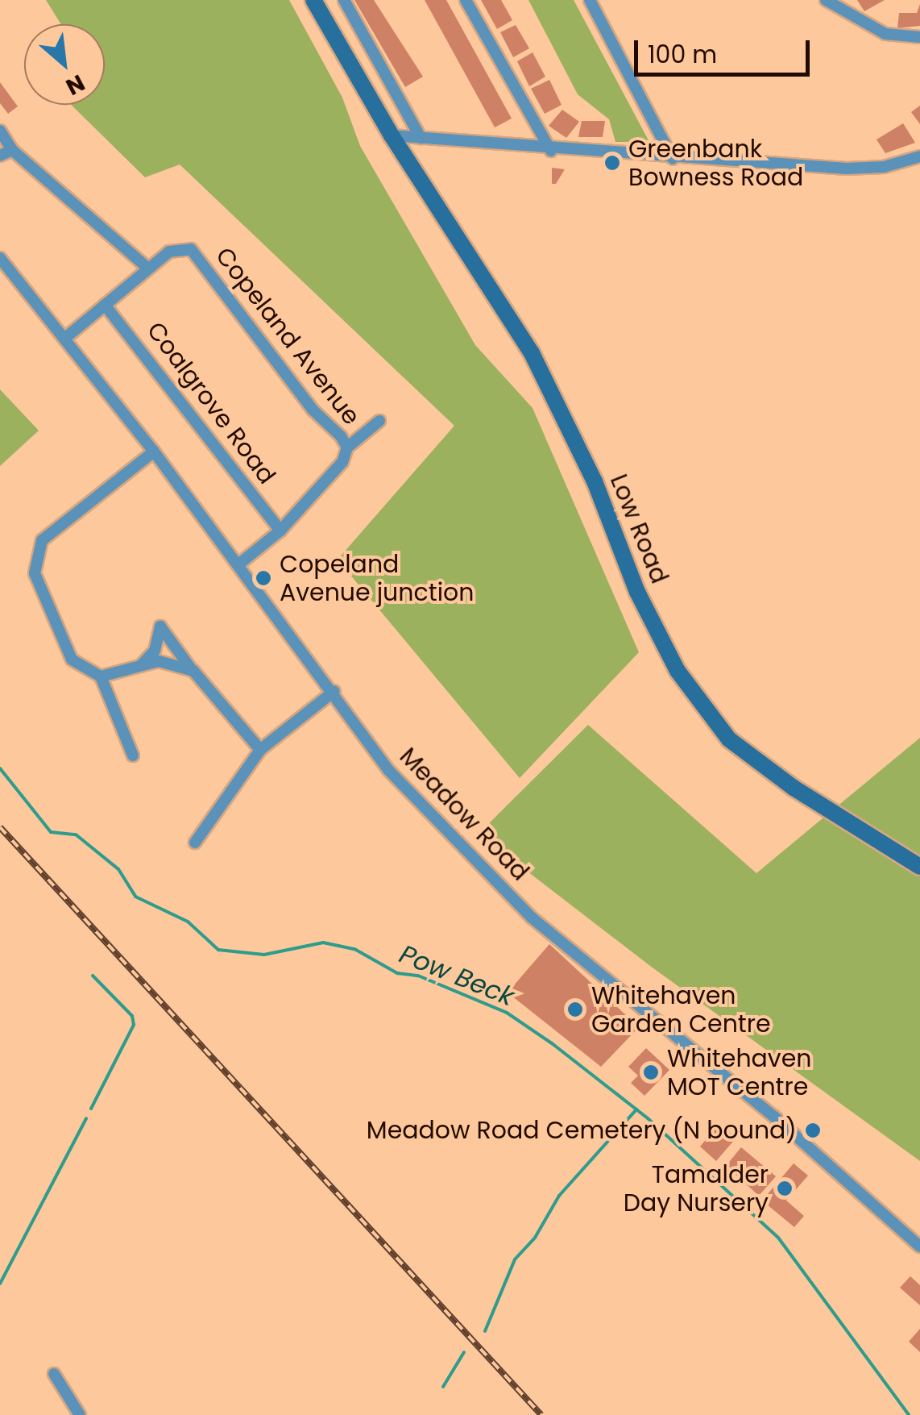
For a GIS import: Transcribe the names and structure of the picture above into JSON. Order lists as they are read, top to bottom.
{
  "streets": {
    "main road": ["Low Road"],
    "street": ["Copeland Avenue", "Coalgrove Road", "Meadow Road"]
  },
  "crossings": [
    ["Copeland Avenue", "Coalgrove Road"],
    ["Copeland Avenue", "Meadow Road"]
  ],
  "water": ["Pow Beck"],
  "places": [
    "Greenbank Bowness Road",
    "Copeland Avenue junction",
    "Whitehaven Garden Centre",
    "Whitehaven MOT Centre",
    "Meadow Road Cemetery (N bound)",
    "Tamalder Day Nursery"
  ],
  "scale_bar": "100 m",
  "north": "bottom right"
}
